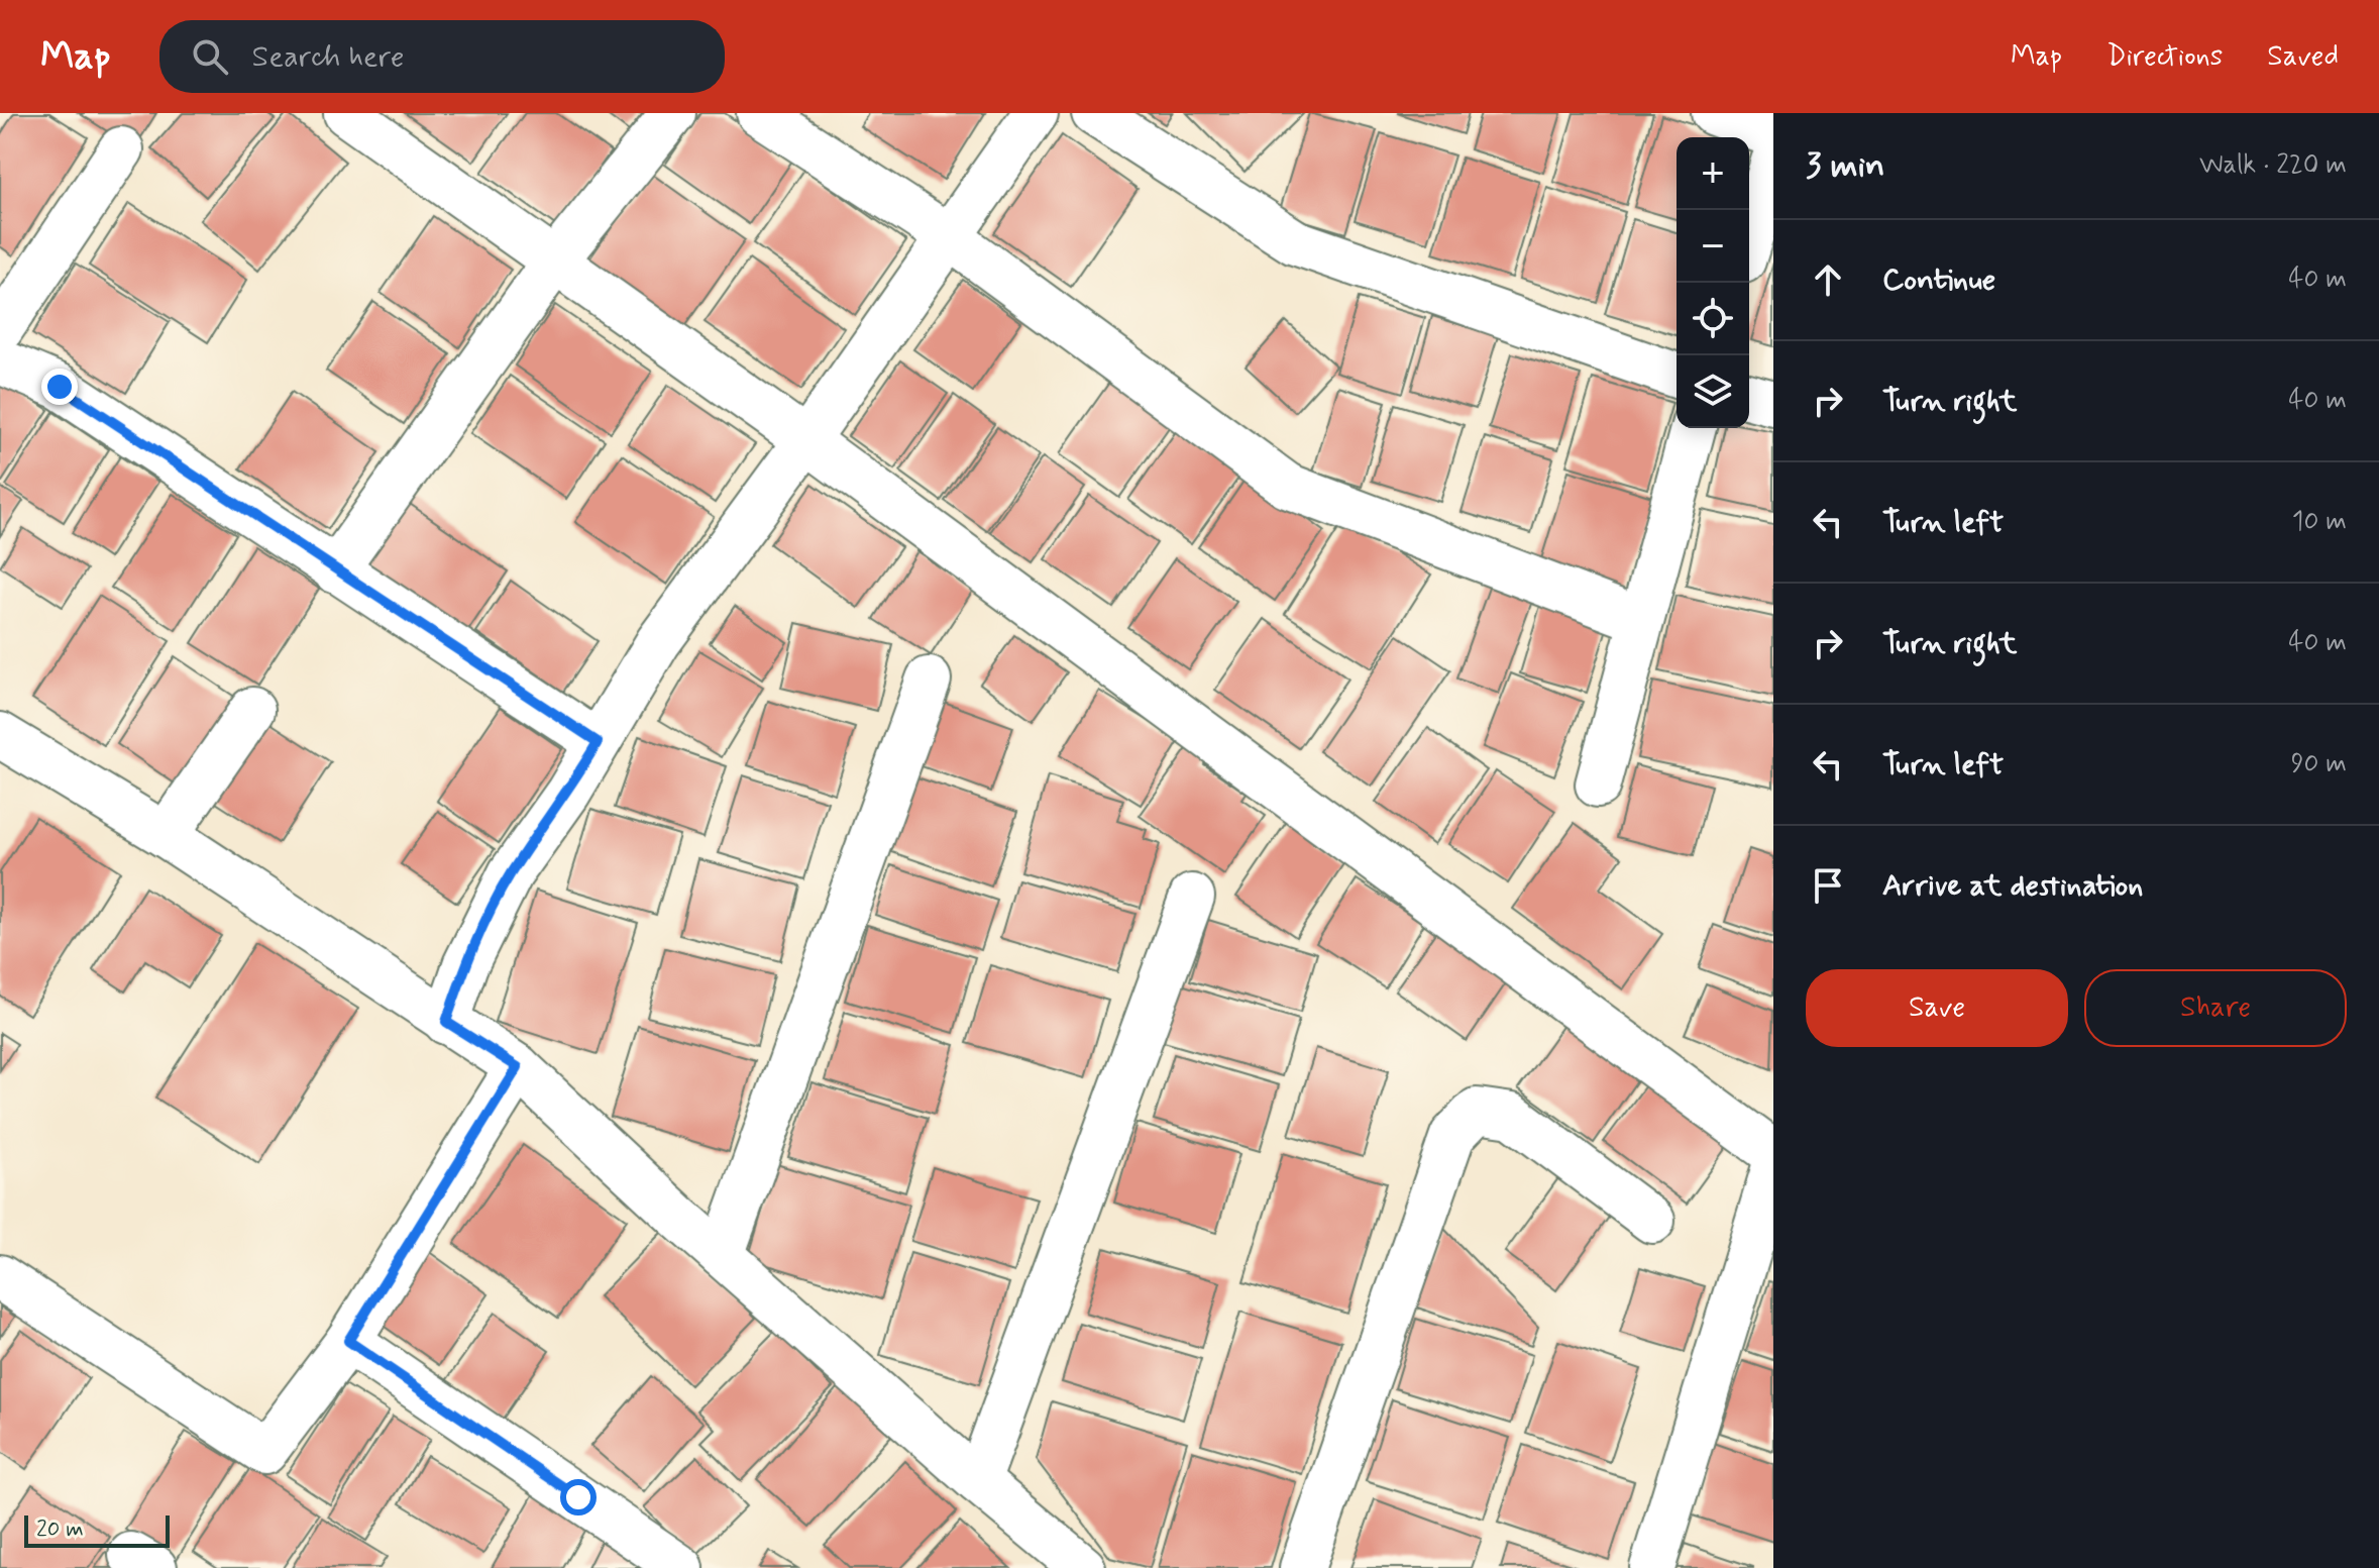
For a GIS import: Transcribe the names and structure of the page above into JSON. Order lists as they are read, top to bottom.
{
  "scale_bar": "20 m",
  "page": {
    "header": "Map",
    "search": "Search here",
    "nav": ["Map", "Directions", "Saved"],
    "heading": ["3 min", "Walk · 220 m"],
    "map_buttons": ["+", "−"],
    "list": [
      ["Continue", "40 m"],
      ["Turn right", "40 m"],
      ["Turn left", "10 m"],
      ["Turn right", "40 m"],
      ["Turn left", "90 m"],
      "Arrive at destination"
    ],
    "buttons": ["Save", "Share"],
    "scale": "20 m"
  }
}
